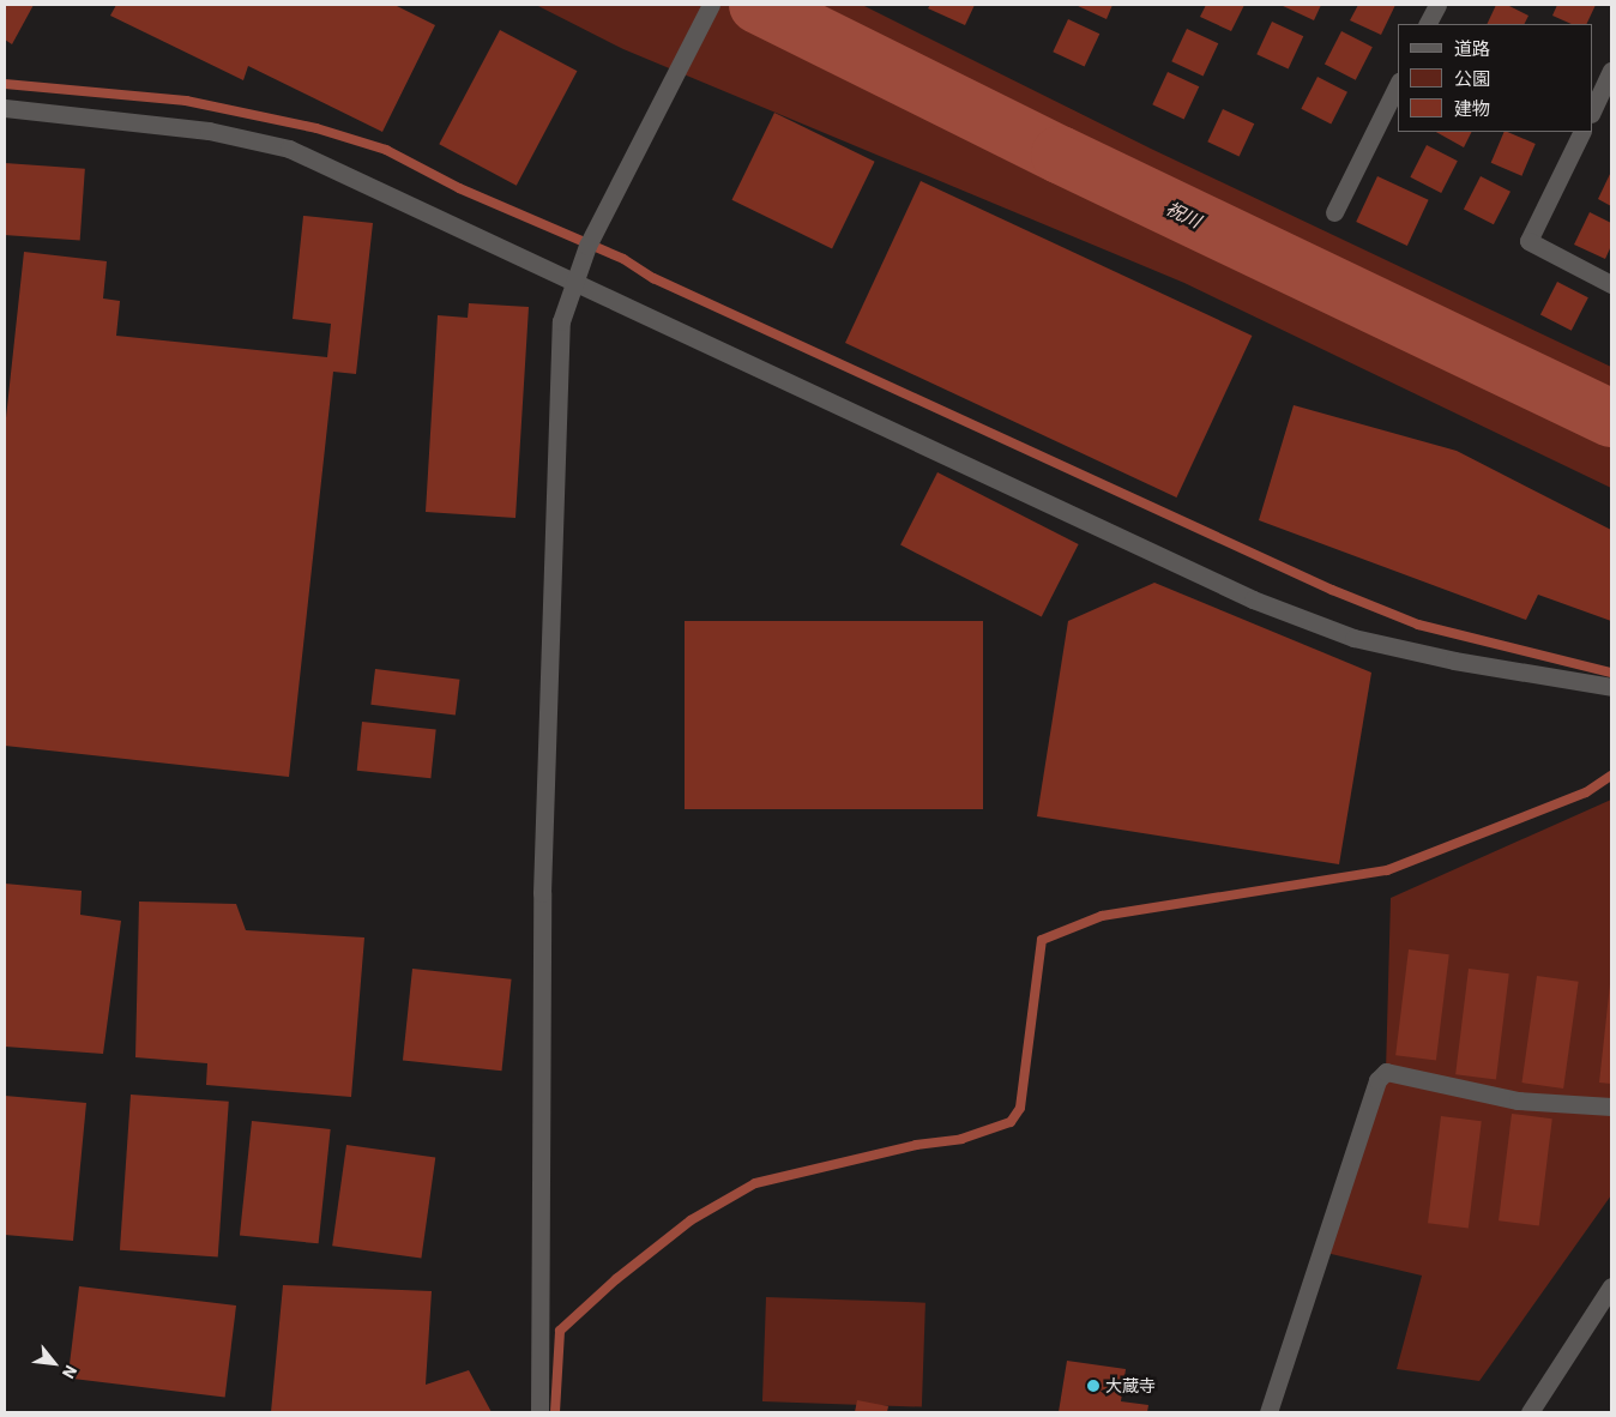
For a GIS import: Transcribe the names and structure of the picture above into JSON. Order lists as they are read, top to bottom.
{
  "water": ["祝川"],
  "places": ["大蔵寺"],
  "legend": ["道路", "公園", "建物"],
  "north": "bottom right"
}
